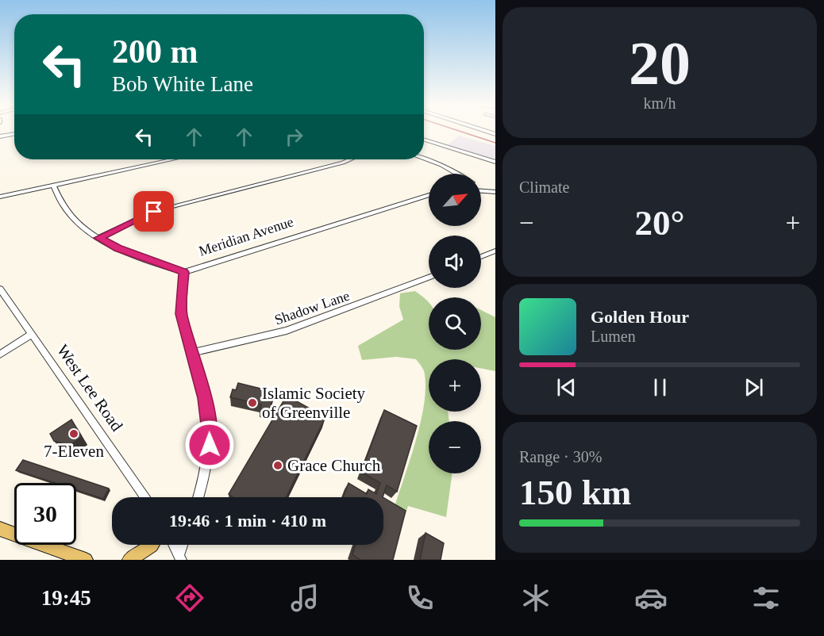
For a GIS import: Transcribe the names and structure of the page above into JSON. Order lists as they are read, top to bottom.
{
  "streets": {
    "street": ["Meridian Avenue", "Shadow Lane", "West Lee Road"]
  },
  "crossings": [
    ["Meridian Avenue", "Shadow Lane"]
  ],
  "places": ["Islamic Society of Greenville", "7-Eleven", "Grace Church"],
  "north": "top right",
  "page": {
    "tile": [
      ["20", "km/h"],
      "Climate",
      ["Range · 30%", "150 km"]
    ],
    "turn": ["200 m", "Bob White Lane"],
    "map_buttons": ["+", "−"],
    "heat": ["−", "20°", "+"],
    "song": ["Golden Hour", "Lumen"],
    "limit": "30",
    "trip": "19:46 · 1 min · 410 m",
    "tabs": "19:45"
  }
}
